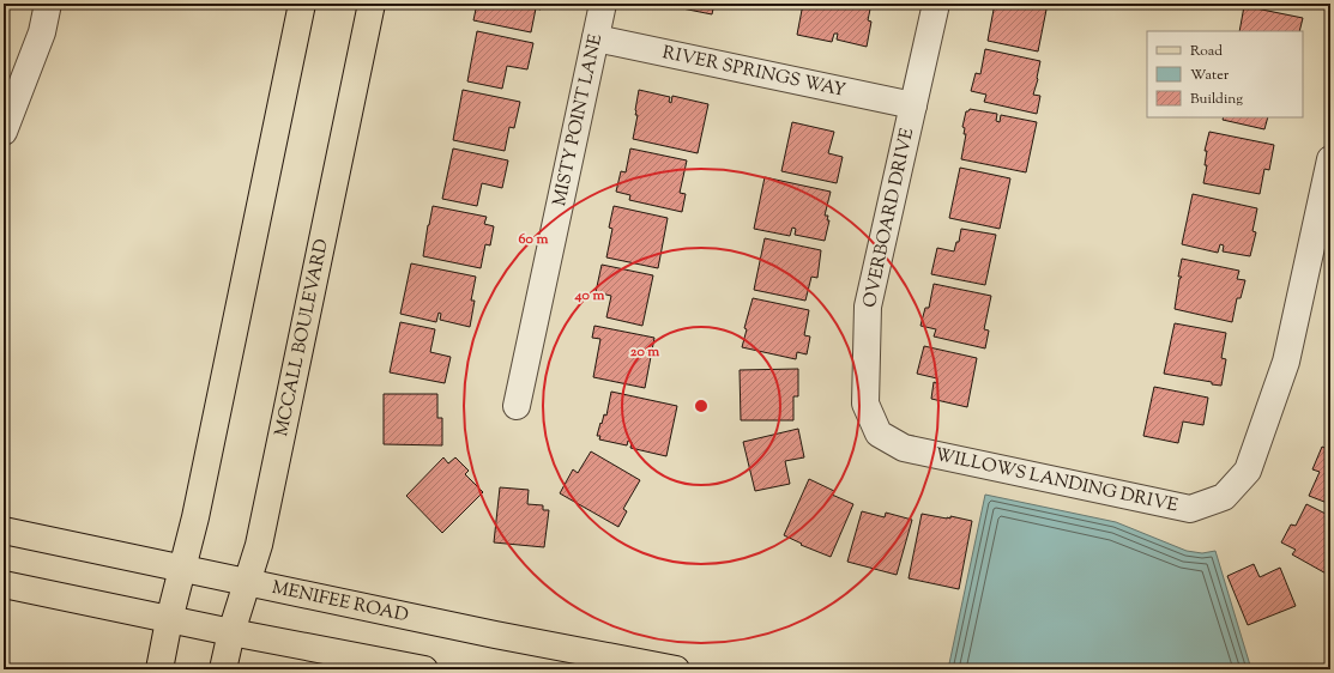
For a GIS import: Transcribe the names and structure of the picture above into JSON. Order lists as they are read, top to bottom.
{
  "streets": {
    "main road": ["MCCALL BOULEVARD", "MENIFEE ROAD"],
    "street": [
      "RIVER SPRINGS WAY",
      "MISTY POINT LANE",
      "OVERBOARD DRIVE",
      "WILLOWS LANDING DRIVE"
    ]
  },
  "crossings": [
    ["RIVER SPRINGS WAY", "MISTY POINT LANE"],
    ["RIVER SPRINGS WAY", "OVERBOARD DRIVE"],
    ["OVERBOARD DRIVE", "WILLOWS LANDING DRIVE"],
    ["MCCALL BOULEVARD", "MENIFEE ROAD"]
  ],
  "legend": ["Road", "Water", "Building"],
  "rings": ["60 m", "40 m", "20 m"]
}
